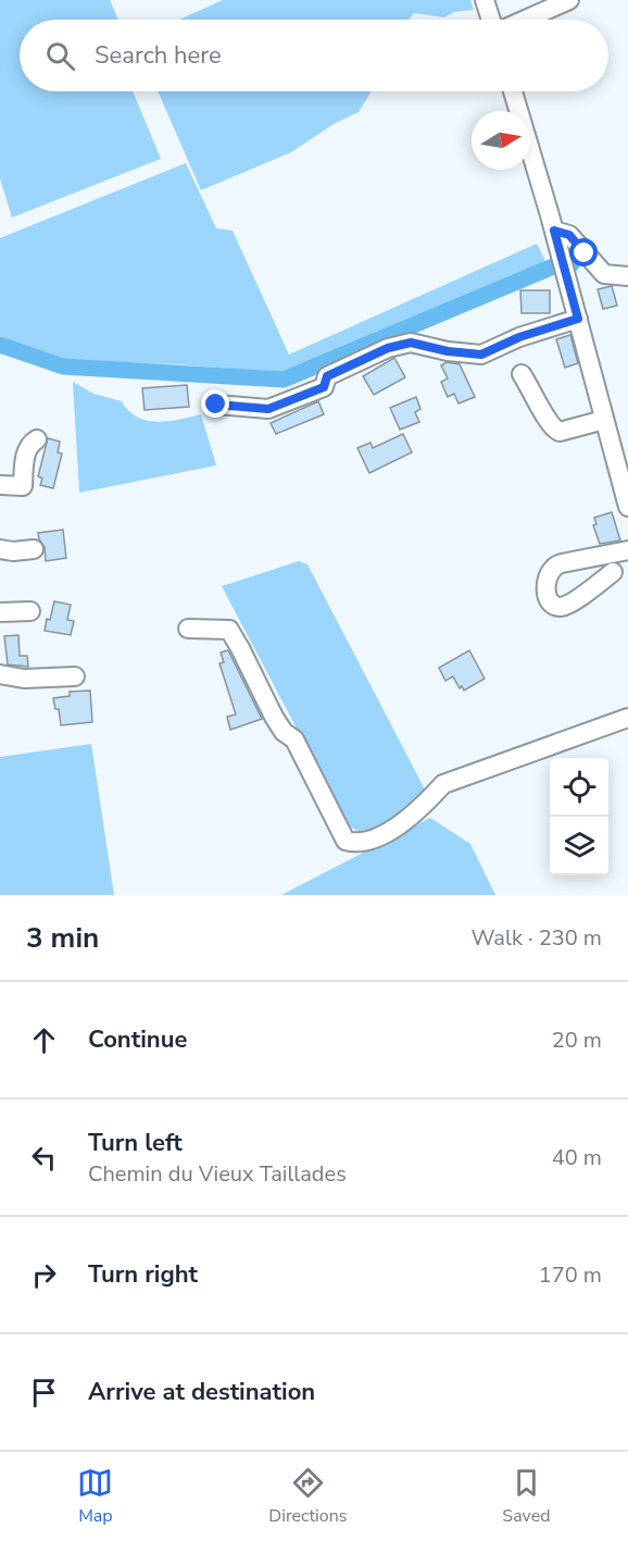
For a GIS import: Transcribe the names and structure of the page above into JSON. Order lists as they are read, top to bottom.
{
  "north": "right",
  "page": {
    "search": "Search here",
    "heading": ["3 min", "Walk · 230 m"],
    "list": [
      ["Continue", "20 m"],
      ["Turn left", "Chemin du Vieux Taillades", "40 m"],
      ["Turn right", "170 m"],
      "Arrive at destination"
    ],
    "nav": ["Map", "Directions", "Saved"]
  }
}
